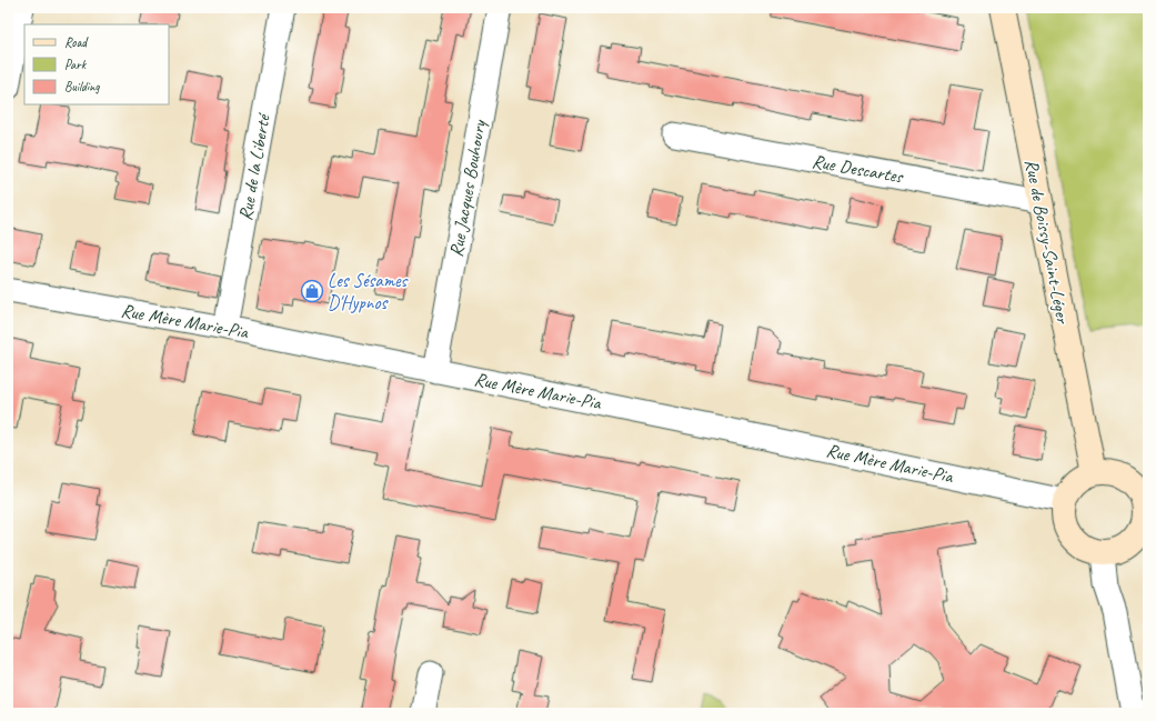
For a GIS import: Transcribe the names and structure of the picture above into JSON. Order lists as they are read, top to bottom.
{
  "streets": {
    "main road": ["Rue de Boissy-Saint-Léger"],
    "street": [
      "Rue de la Liberté",
      "Rue Descartes",
      "Rue Jacques Bouhoury",
      "Rue Mère Marie-Pia"
    ]
  },
  "crossings": [
    ["Rue de la Liberté", "Rue Mère Marie-Pia"],
    ["Rue Descartes", "Rue de Boissy-Saint-Léger"],
    ["Rue Jacques Bouhoury", "Rue Mère Marie-Pia"],
    ["Rue de Boissy-Saint-Léger", "Rue Mère Marie-Pia"]
  ],
  "places": {
    "shop": ["Les Sésames D'Hypnos"]
  },
  "legend": ["Road", "Park", "Building"]
}
